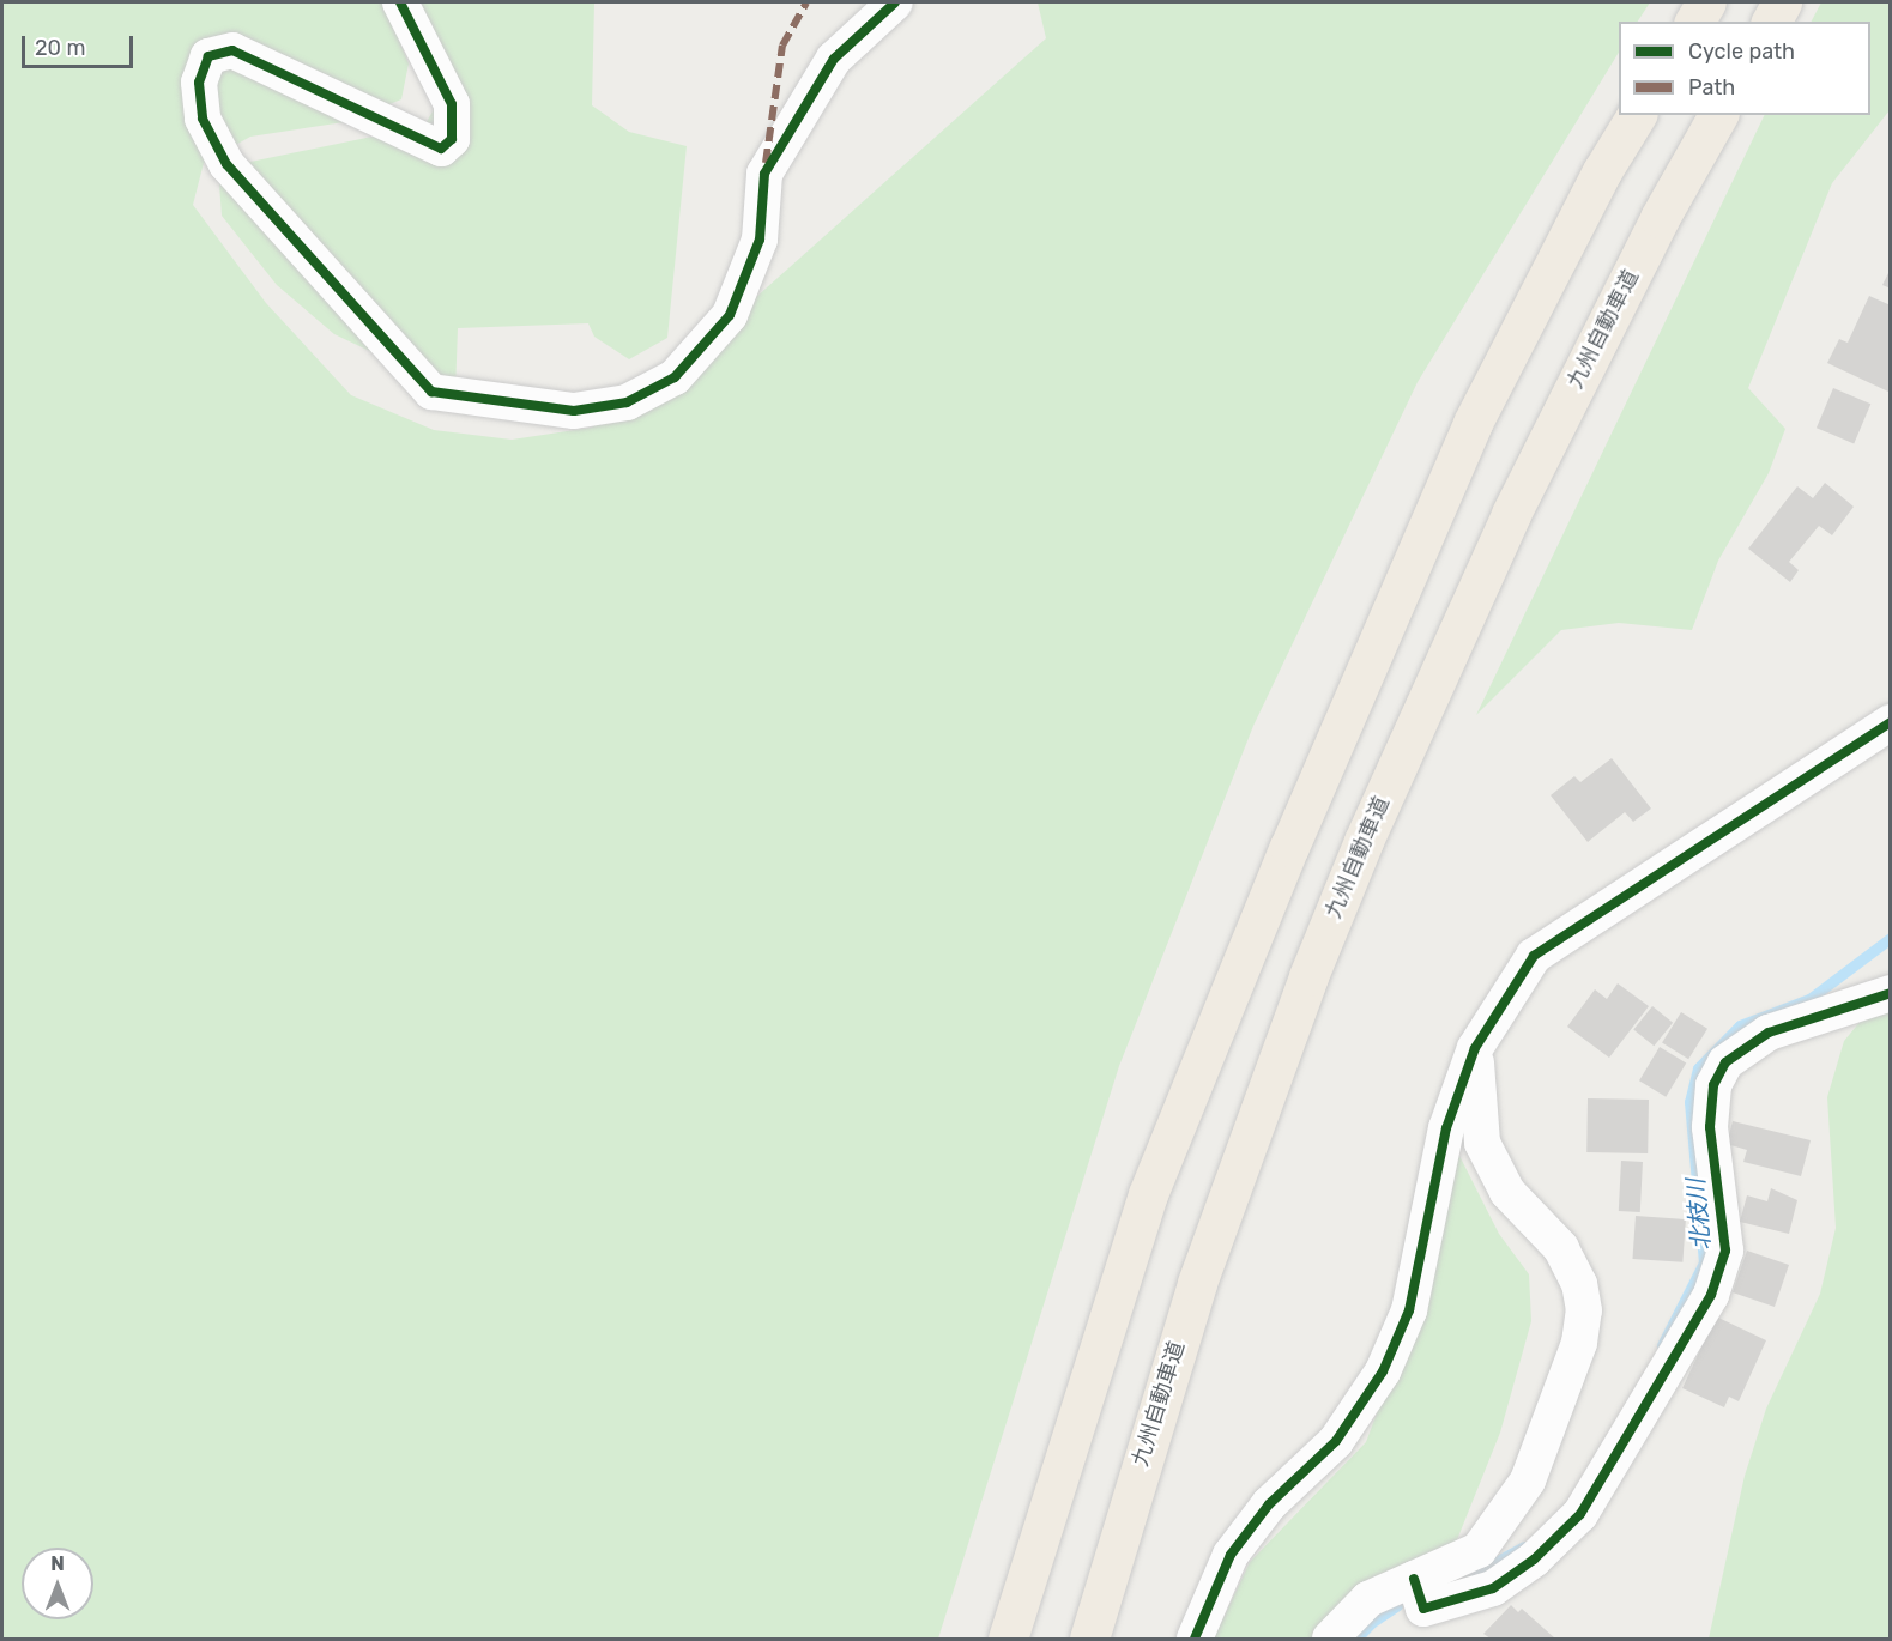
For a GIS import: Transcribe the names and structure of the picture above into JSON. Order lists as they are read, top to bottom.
{
  "streets": {
    "highway": ["九州自動車道"]
  },
  "water": ["北枝川"],
  "legend": ["Cycle path", "Path"],
  "scale_bar": "20 m",
  "north": "top"
}
